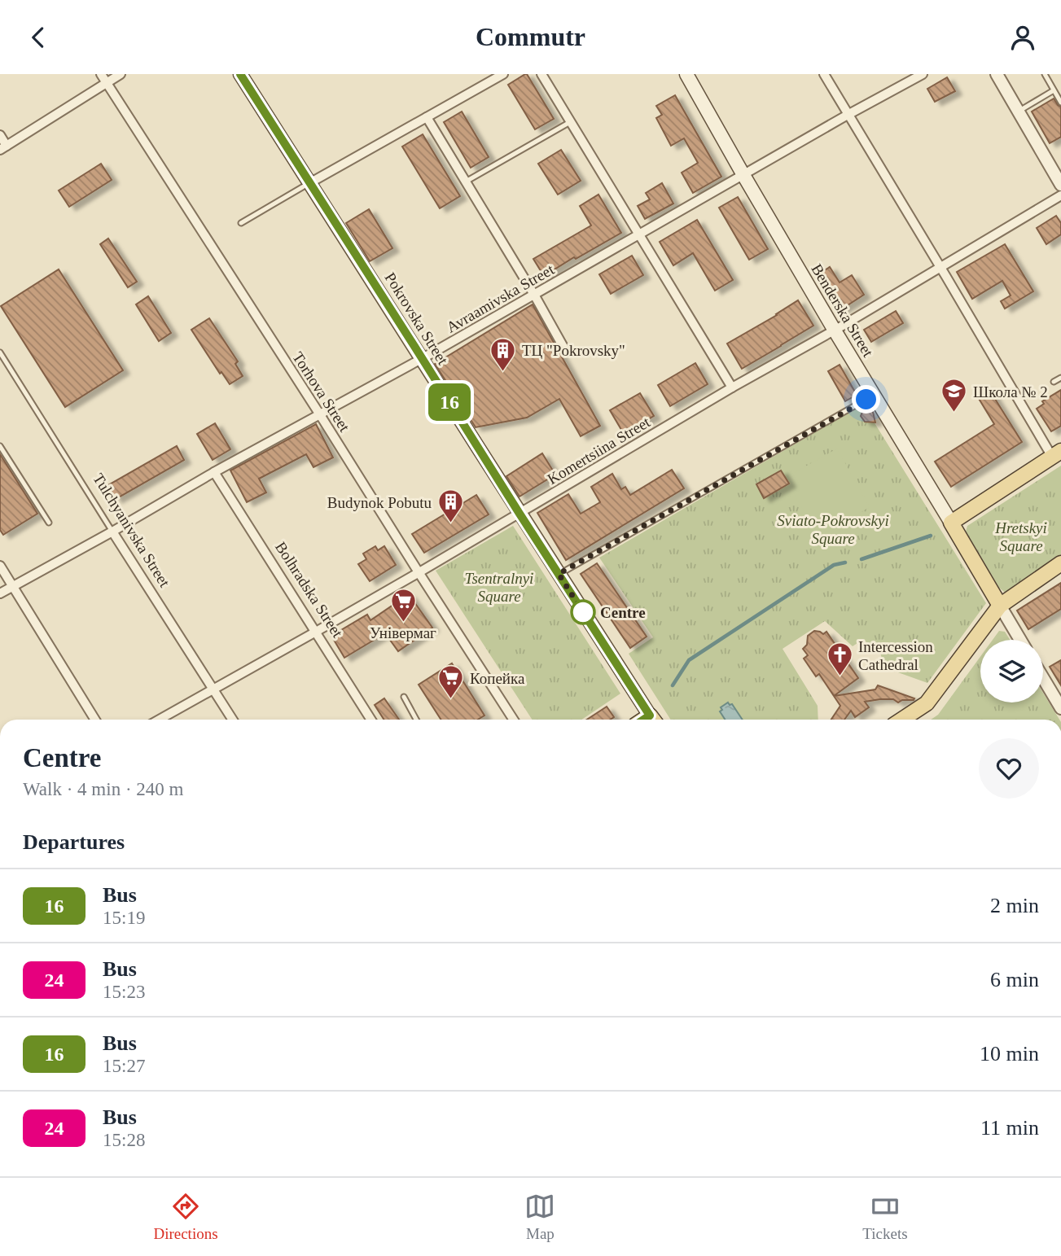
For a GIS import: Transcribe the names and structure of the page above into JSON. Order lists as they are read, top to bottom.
{
  "streets": {
    "main road": ["Benderska Street", "Pokrovska Street"],
    "street": [
      "Avraamivska Street",
      "Torhova Street",
      "Komertsiina Street",
      "Tulchyanivska Street",
      "Bolhradska Street"
    ]
  },
  "crossings": [
    ["Avraamivska Street", "Benderska Street"],
    ["Avraamivska Street", "Pokrovska Street"],
    ["Avraamivska Street", "Torhova Street"],
    ["Avraamivska Street", "Tulchyanivska Street"],
    ["Avraamivska Street", "Bolhradska Street"],
    ["Benderska Street", "Komertsiina Street"],
    ["Pokrovska Street", "Komertsiina Street"],
    ["Torhova Street", "Komertsiina Street"],
    ["Komertsiina Street", "Tulchyanivska Street"],
    ["Komertsiina Street", "Bolhradska Street"]
  ],
  "parks": ["Sviato-Pokrovskyi Square", "Hretskyi Square", "Tsentralnyi Square"],
  "places": {
    "building": ["ТЦ \"Pokrovsky\"", "Budynok Pobutu"],
    "school or university": ["Школа № 2"],
    "other": ["Centre"],
    "supermarket": ["Універмаг", "Копейка"],
    "church": ["Intercession Cathedral"]
  },
  "lines": ["bus line 16"],
  "page": {
    "header": "Commutr",
    "on_map": "16",
    "heading": [
      ["Centre", "Walk · 4 min · 240 m"],
      "Departures"
    ],
    "list": [
      {
        "mark": "16",
        "name": "Bus",
        "note": "15:19",
        "value": "2 min"
      },
      {
        "mark": "24",
        "name": "Bus",
        "note": "15:23",
        "value": "6 min"
      },
      {
        "mark": "16",
        "name": "Bus",
        "note": "15:27",
        "value": "10 min"
      },
      {
        "mark": "24",
        "name": "Bus",
        "note": "15:28",
        "value": "11 min"
      }
    ],
    "tabs": ["Directions", "Map", "Tickets"]
  }
}
